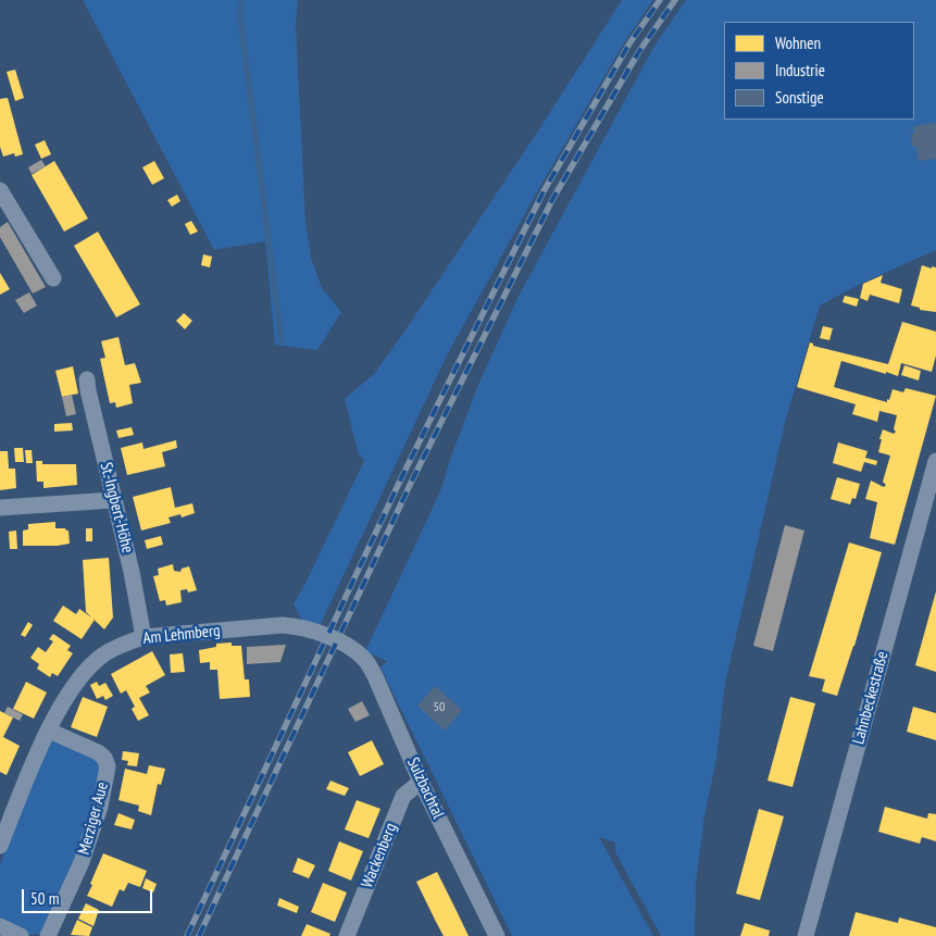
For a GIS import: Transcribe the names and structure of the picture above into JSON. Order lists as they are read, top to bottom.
{
  "streets": {
    "street": [
      "St.-Ingbert-Höhe",
      "Am Lehmberg",
      "Lahnbeckestraße",
      "Sulzbachtal",
      "Merziger Aue",
      "Wackenberg"
    ]
  },
  "crossings": [
    ["St.-Ingbert-Höhe", "Am Lehmberg"],
    ["Am Lehmberg", "Sulzbachtal"],
    ["Am Lehmberg", "Merziger Aue"],
    ["Sulzbachtal", "Wackenberg"]
  ],
  "house_numbers": ["50"],
  "legend": ["Wohnen", "Industrie", "Sonstige"],
  "scale_bar": "50 m"
}
